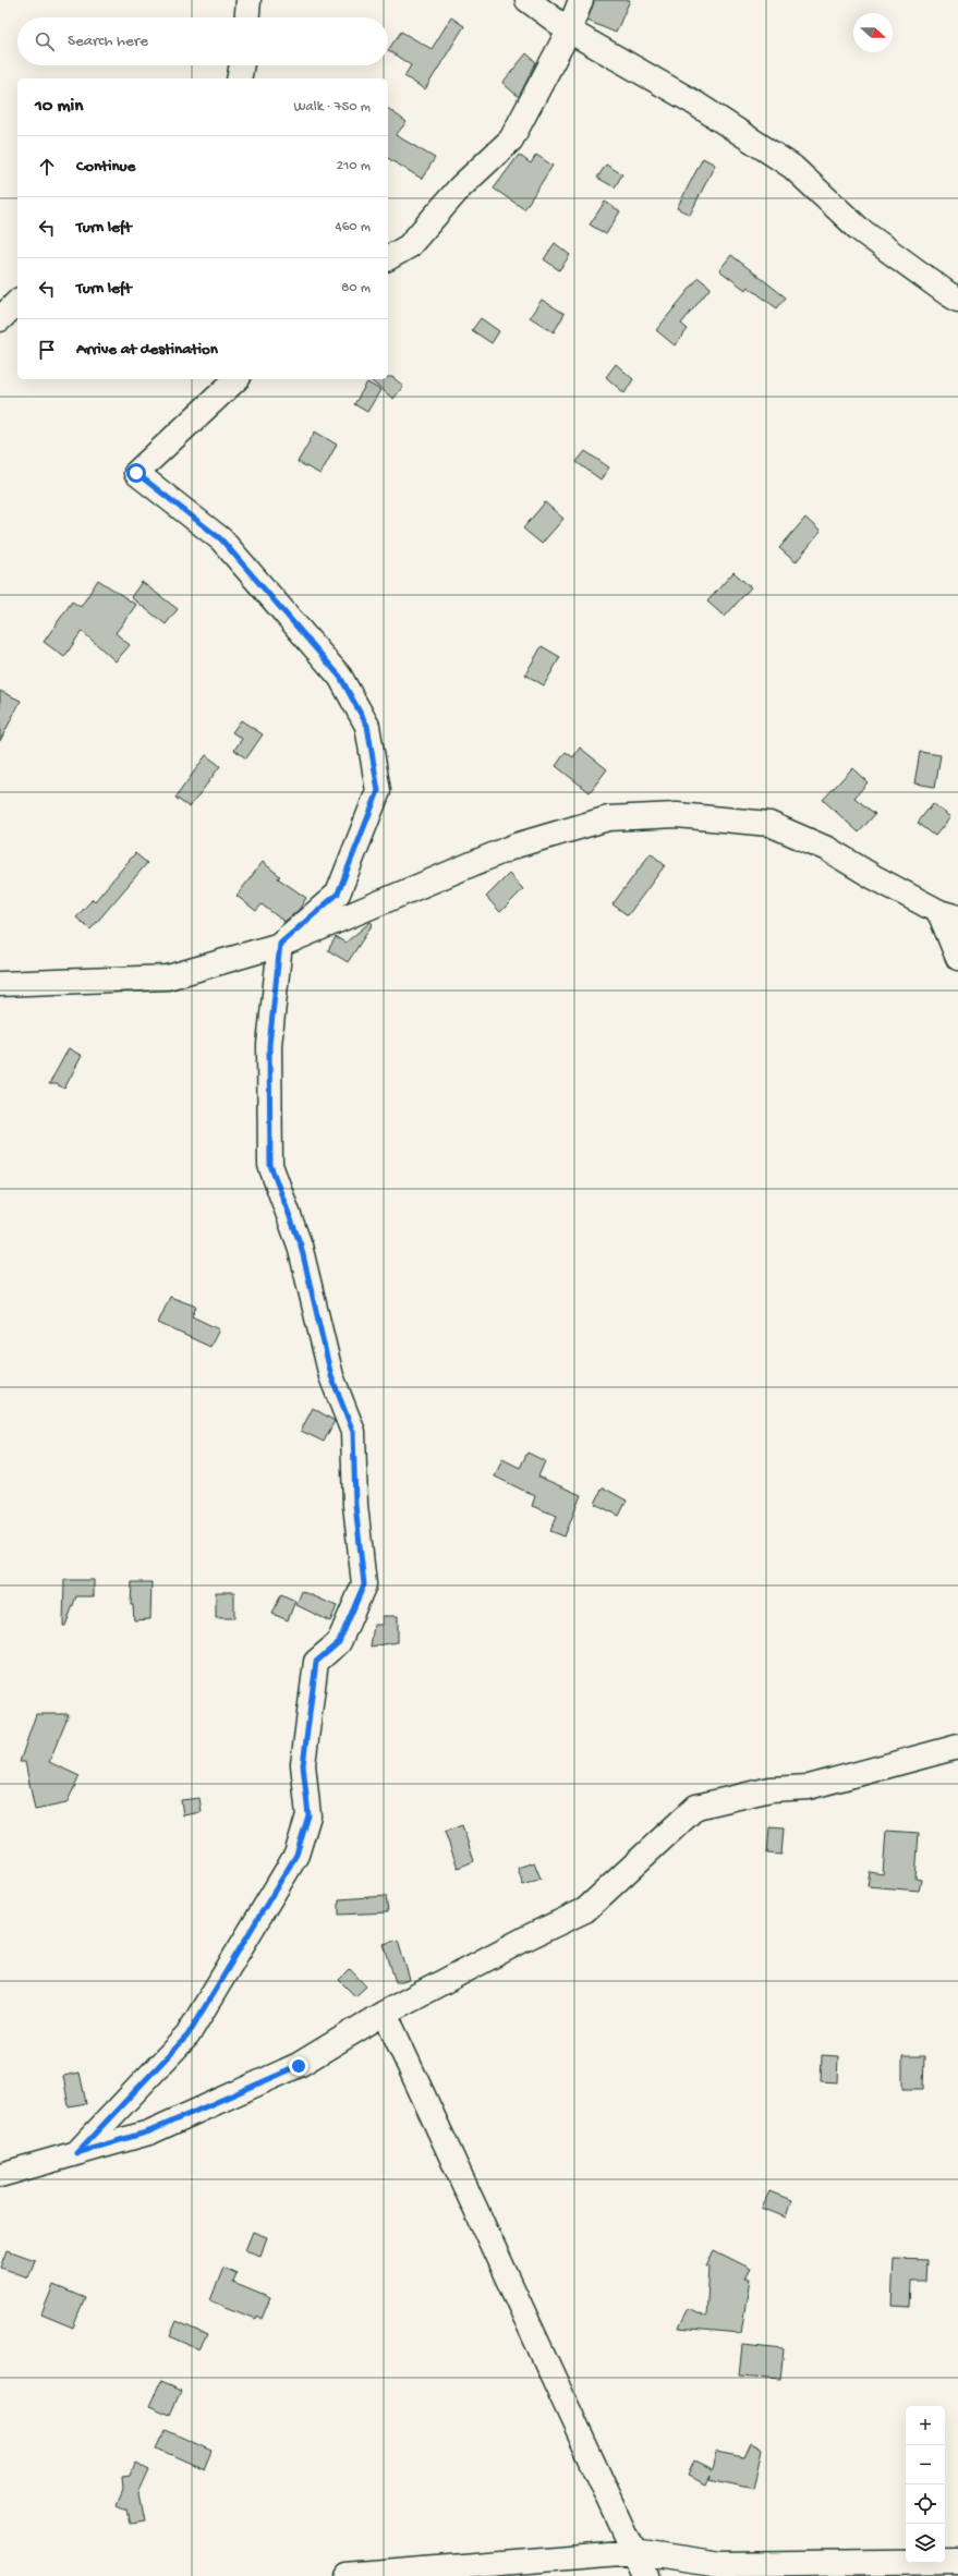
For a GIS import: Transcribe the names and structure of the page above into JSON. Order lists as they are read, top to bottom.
{
  "north": "right",
  "page": {
    "search": "Search here",
    "heading": ["10 min", "Walk · 750 m"],
    "list": [
      ["Continue", "210 m"],
      ["Turn left", "460 m"],
      ["Turn left", "80 m"],
      "Arrive at destination"
    ],
    "map_buttons": ["+", "−"]
  }
}
